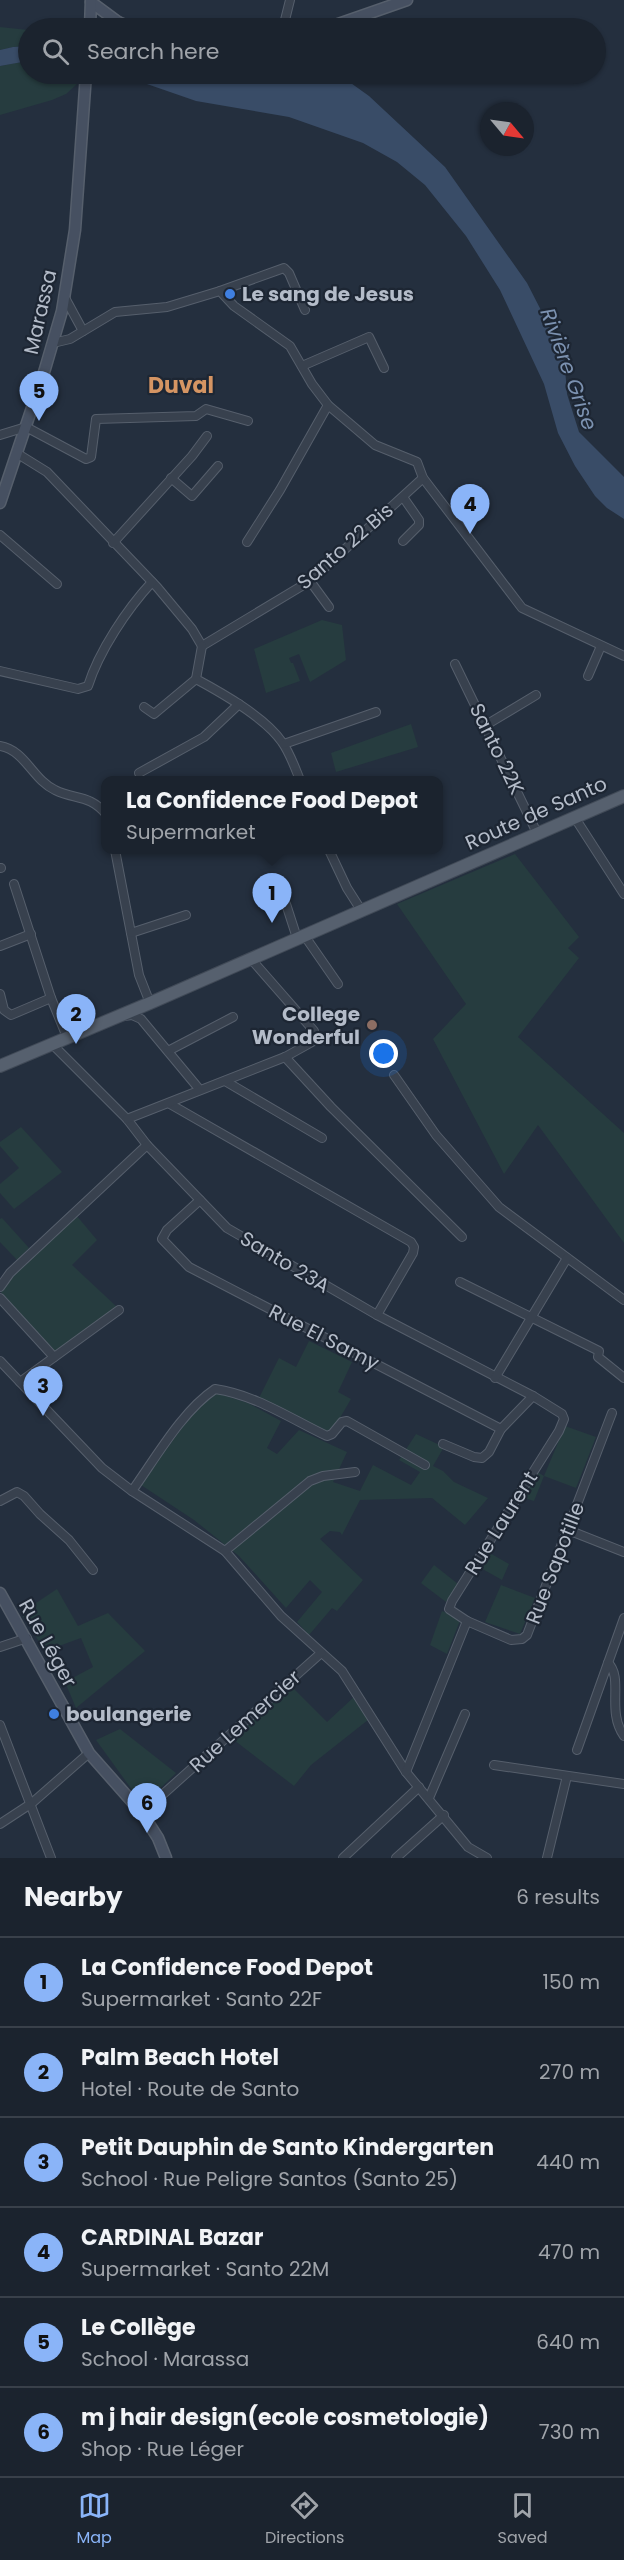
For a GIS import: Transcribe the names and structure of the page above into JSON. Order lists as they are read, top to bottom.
{
  "streets": {
    "main road": ["Marassa", "Route de Santo", "Rue Léger"],
    "street": [
      "Santo 22 Bis",
      "Santo 22K",
      "Santo 23A",
      "Rue El Samy",
      "Rue Laurent",
      "Rue Sapotille",
      "Rue Lemercier"
    ]
  },
  "crossings": [
    ["Santo 22K", "Route de Santo"],
    ["Route de Santo", "Santo 23A"],
    ["Santo 23A", "Rue El Samy"],
    ["Santo 23A", "Rue Laurent"],
    ["Rue Laurent", "Rue Sapotille"],
    ["Rue Léger", "Rue Lemercier"]
  ],
  "districts": ["Duval"],
  "water": ["Rivière Grise"],
  "places": ["Le sang de Jesus", "College Wonderful", "boulangerie"],
  "north": "bottom right",
  "page": {
    "search": "Search here",
    "pins": [
      "5",
      "4",
      "1",
      "2",
      "3",
      "6"
    ],
    "popup": ["La Confidence Food Depot", "Supermarket"],
    "heading": ["Nearby", "6 results"],
    "list": [
      {
        "mark": "1",
        "name": "La Confidence Food Depot",
        "note": "Supermarket · Santo 22F",
        "value": "150 m"
      },
      {
        "mark": "2",
        "name": "Palm Beach Hotel",
        "note": "Hotel · Route de Santo",
        "value": "270 m"
      },
      {
        "mark": "3",
        "name": "Petit Dauphin de Santo Kindergarten",
        "note": "School · Rue Peligre Santos (Santo 25)",
        "value": "440 m"
      },
      {
        "mark": "4",
        "name": "CARDINAL Bazar",
        "note": "Supermarket · Santo 22M",
        "value": "470 m"
      },
      {
        "mark": "5",
        "name": "Le Collège",
        "note": "School · Marassa",
        "value": "640 m"
      },
      {
        "mark": "6",
        "name": "m j hair design(ecole cosmetologie)",
        "note": "Shop · Rue Léger",
        "value": "730 m"
      }
    ],
    "nav": ["Map", "Directions", "Saved"]
  }
}
